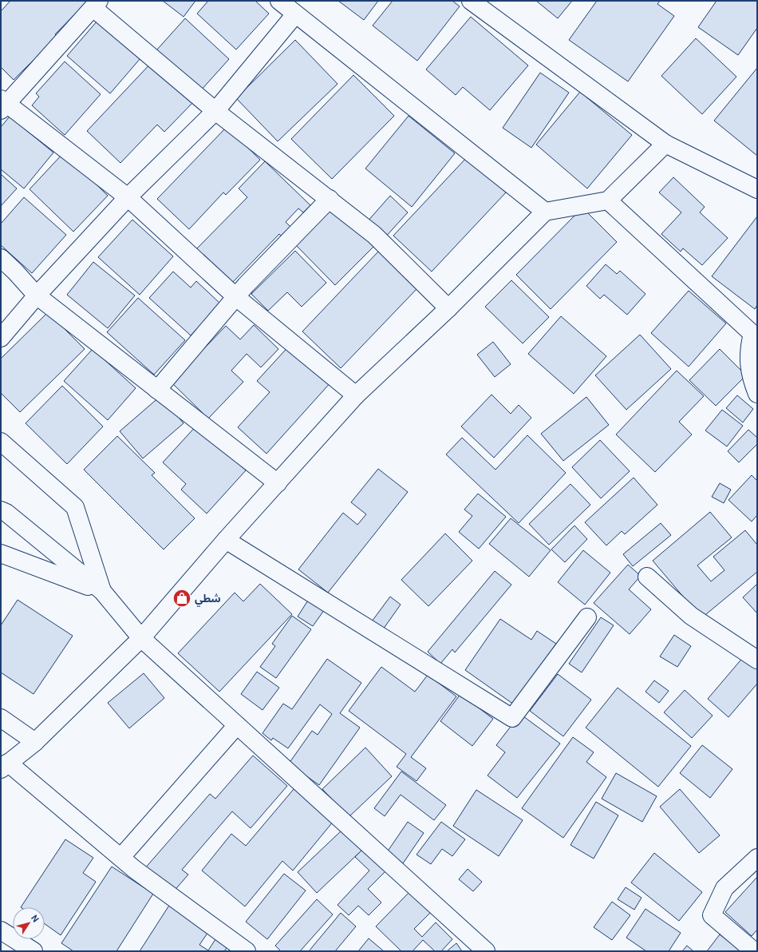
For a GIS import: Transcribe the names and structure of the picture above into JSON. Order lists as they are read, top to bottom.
{
  "places": {
    "shop": ["شطي"]
  },
  "north": "top right"
}
